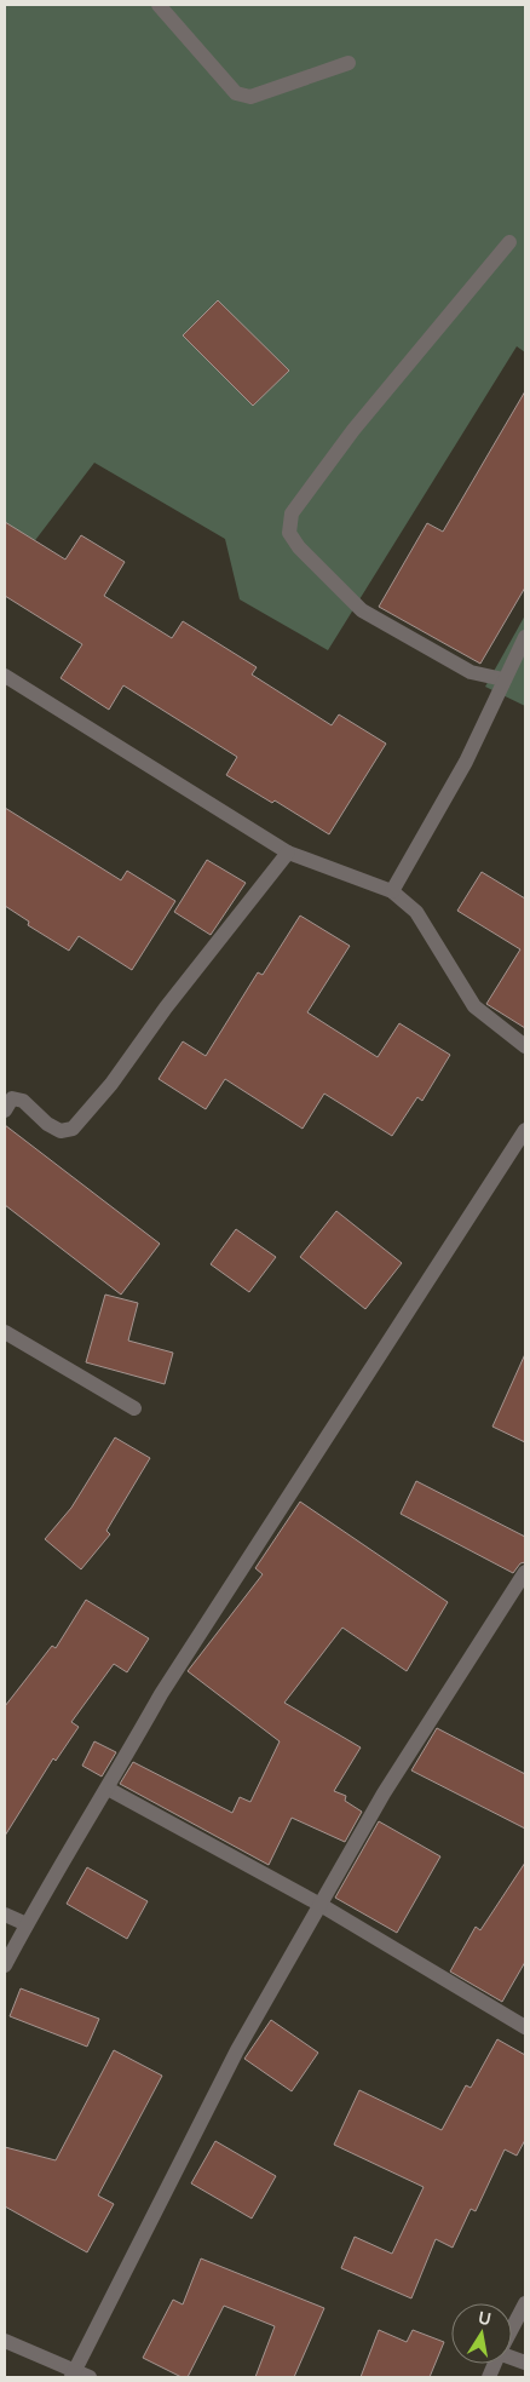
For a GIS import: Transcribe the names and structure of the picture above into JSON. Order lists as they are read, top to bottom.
{
  "north": "top"
}
